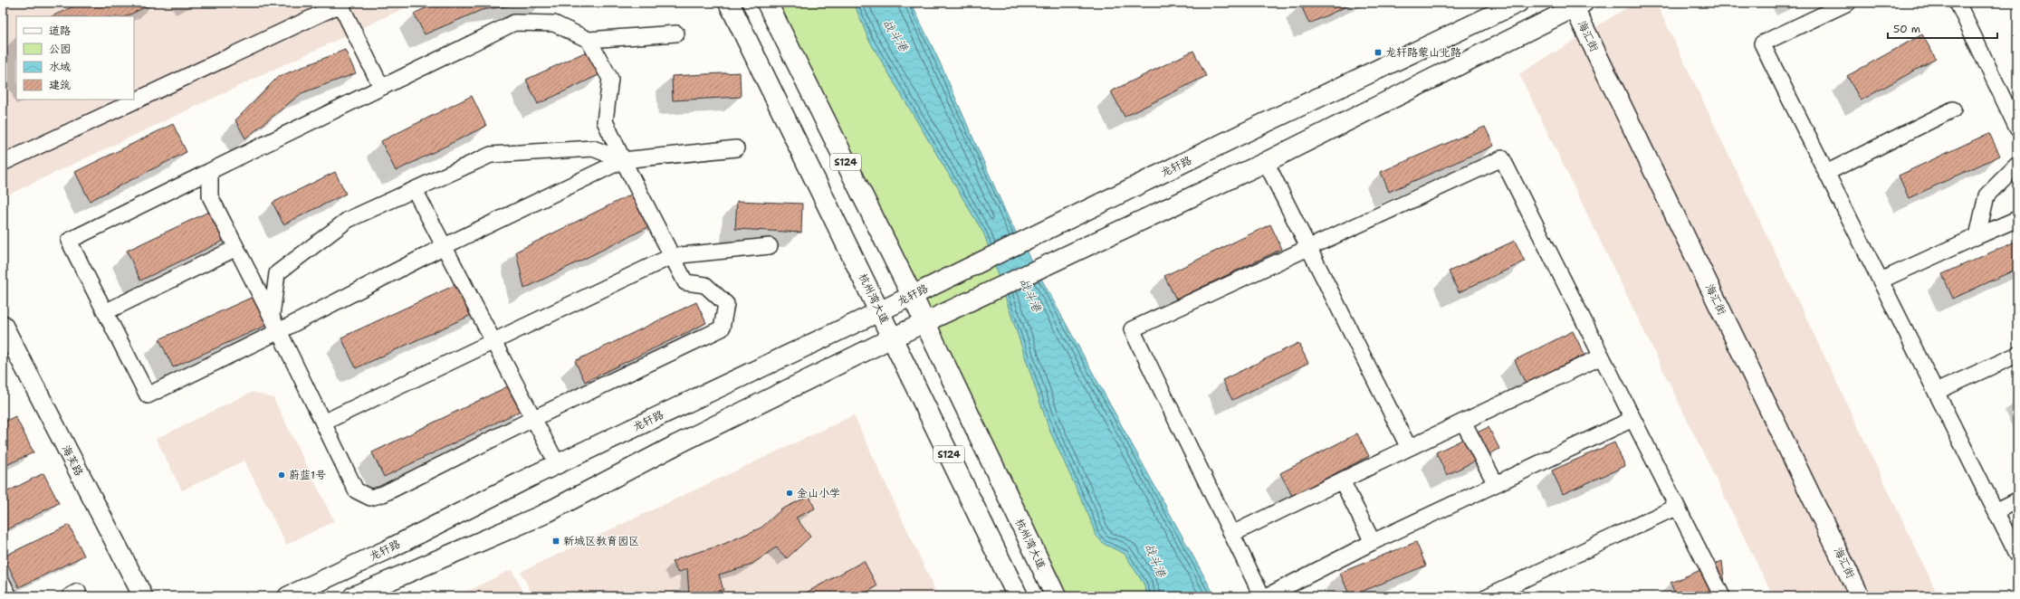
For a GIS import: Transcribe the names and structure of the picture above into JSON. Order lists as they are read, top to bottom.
{
  "streets": {
    "main road": ["S124", "杭州湾大道"],
    "street": ["海汇街", "龙轩路", "海芙路"]
  },
  "crossings": [
    ["龙轩路", "杭州湾大道"]
  ],
  "water": ["战斗港"],
  "places": {
    "transit": ["龙轩路蒙山北路", "新城区教育园区"],
    "other": ["蔚蓝1号", "金山小学"]
  },
  "legend": [
    "道路",
    "公园",
    "水域",
    "建筑"
  ],
  "scale_bar": "50 m"
}
